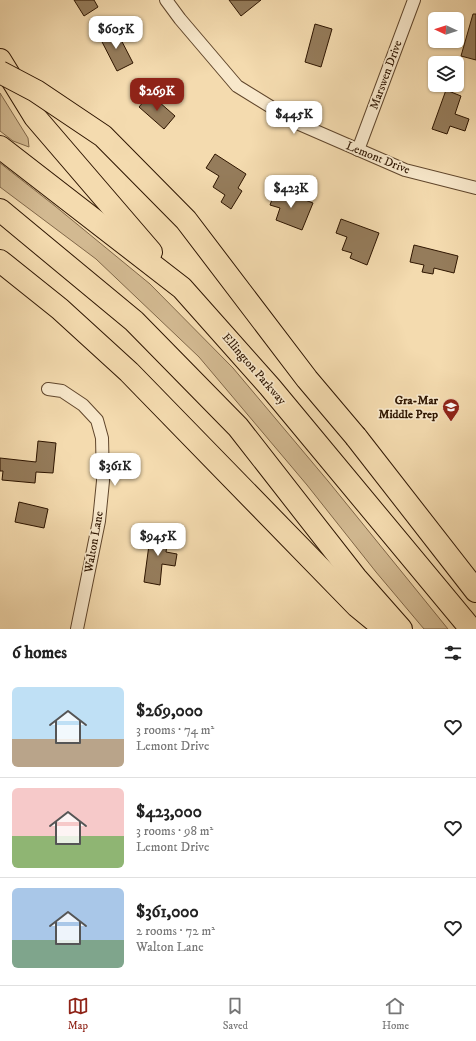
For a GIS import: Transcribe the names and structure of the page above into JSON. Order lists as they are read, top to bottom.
{
  "streets": {
    "highway": ["Ellington Parkway"],
    "street": ["Marswen Drive", "Lemont Drive", "Walton Lane"]
  },
  "crossings": [
    ["Marswen Drive", "Lemont Drive"]
  ],
  "places": {
    "school or university": ["Gra-Mar Middle Prep"]
  },
  "north": "left",
  "page": {
    "price": [
      "$605K",
      "$269K",
      "$445K",
      "$423K",
      "$361K",
      "$945K"
    ],
    "heading": "6 homes",
    "list": [
      {
        "name": "$269,000",
        "note": "3 rooms · 74 m² · Lemont Drive"
      },
      {
        "name": "$423,000",
        "note": "3 rooms · 98 m² · Lemont Drive"
      },
      {
        "name": "$361,000",
        "note": "2 rooms · 72 m² · Walton Lane"
      }
    ],
    "tabs": ["Map", "Saved", "Home"]
  }
}
